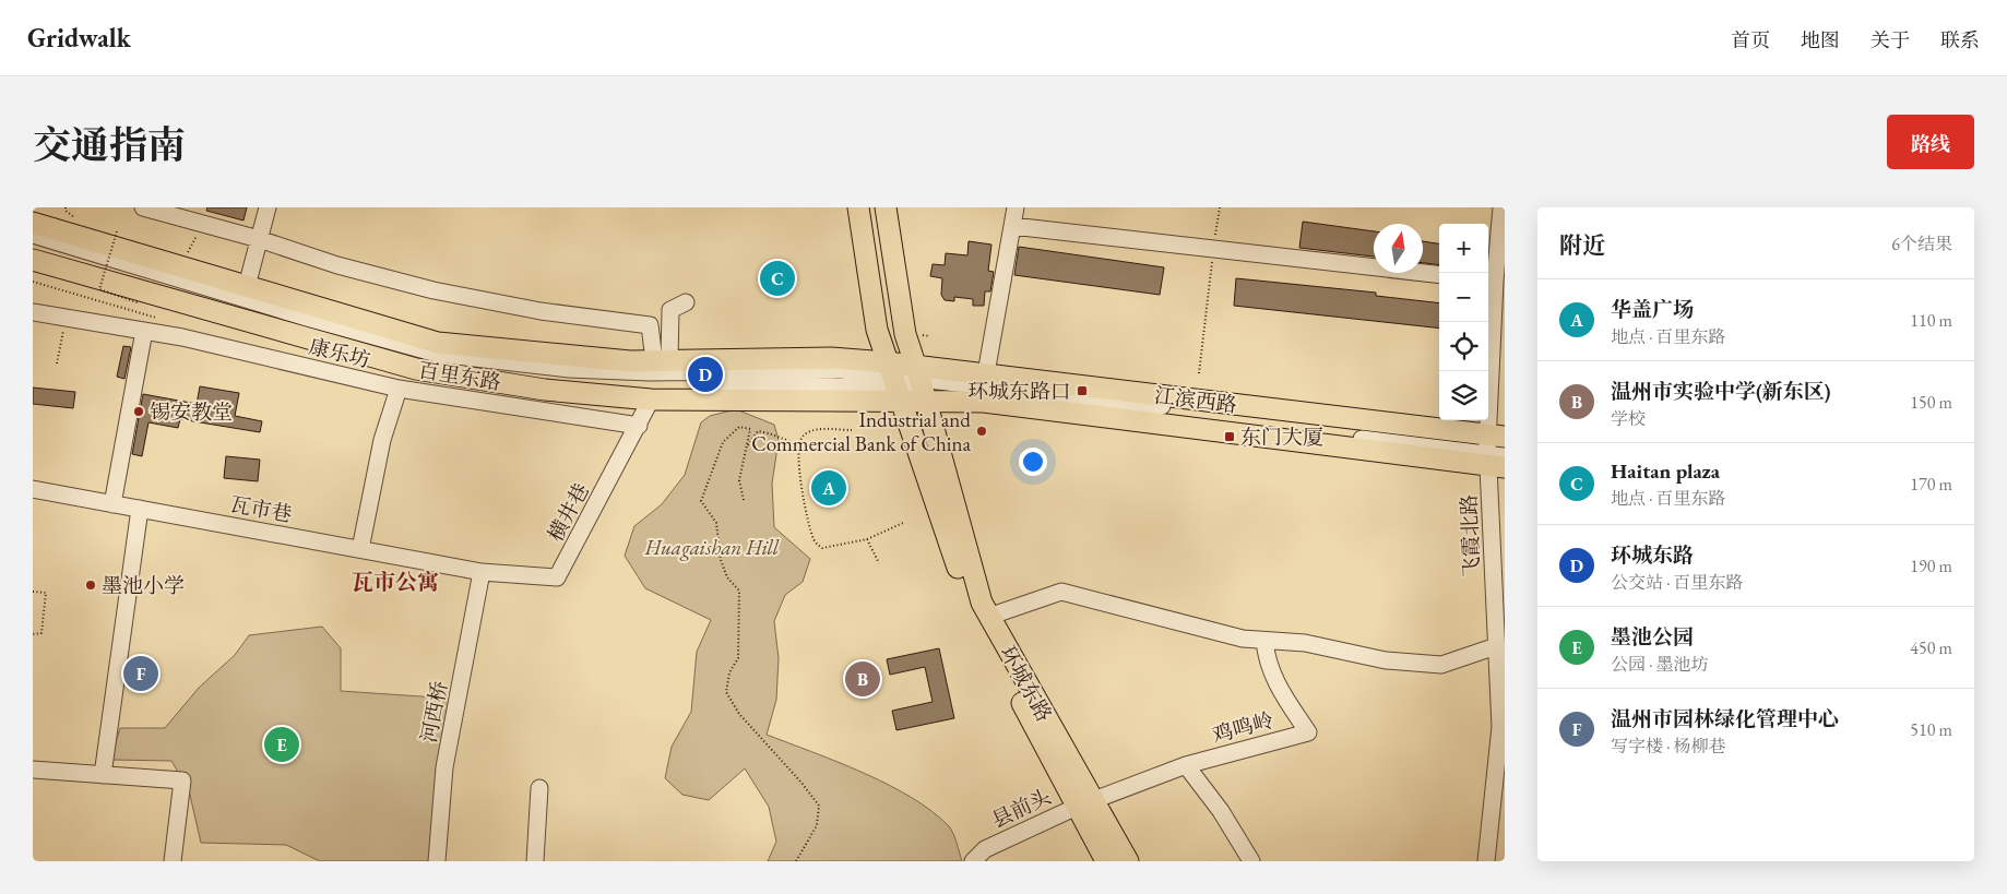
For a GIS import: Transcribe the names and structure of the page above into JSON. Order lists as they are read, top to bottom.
{
  "streets": {
    "main road": ["百里东路", "江滨西路", "环城东路"],
    "street": [
      "康乐坊",
      "瓦市巷",
      "横井巷",
      "飞霞北路",
      "河西桥",
      "鸡鸣岭",
      "县前头"
    ]
  },
  "crossings": [
    ["康乐坊", "横井巷"],
    ["百里东路", "江滨西路"],
    ["百里东路", "横井巷"],
    ["百里东路", "环城东路"],
    ["江滨西路", "飞霞北路"],
    ["江滨西路", "环城东路"],
    ["瓦市巷", "横井巷"],
    ["瓦市巷", "河西桥"],
    ["横井巷", "河西桥"],
    ["环城东路", "鸡鸣岭"],
    ["环城东路", "县前头"],
    ["鸡鸣岭", "县前头"]
  ],
  "districts": ["瓦市公寓"],
  "parks": ["Huagaishan Hill"],
  "places": {
    "transit": ["环城东路口", "东门大厦"],
    "other": ["锡安教堂", "Industrial and Commercial Bank of China", "墨池小学"]
  },
  "north": "top",
  "page": {
    "header": "Gridwalk",
    "nav": [
      "首页",
      "地图",
      "关于",
      "联系"
    ],
    "title": "交通指南",
    "buttons": "路线",
    "heading": ["附近", "6个结果"],
    "map_buttons": ["+", "−"],
    "pins": [
      "C",
      "D",
      "A",
      "F",
      "B",
      "E"
    ],
    "list": [
      {
        "mark": "A",
        "name": "华盖广场",
        "note": "地点 · 百里东路",
        "value": "110 m"
      },
      {
        "mark": "B",
        "name": "温州市实验中学(新东区)",
        "note": "学校",
        "value": "150 m"
      },
      {
        "mark": "C",
        "name": "Haitan plaza",
        "note": "地点 · 百里东路",
        "value": "170 m"
      },
      {
        "mark": "D",
        "name": "环城东路",
        "note": "公交站 · 百里东路",
        "value": "190 m"
      },
      {
        "mark": "E",
        "name": "墨池公园",
        "note": "公园 · 墨池坊",
        "value": "450 m"
      },
      {
        "mark": "F",
        "name": "温州市园林绿化管理中心",
        "note": "写字楼 · 杨柳巷",
        "value": "510 m"
      }
    ]
  }
}
